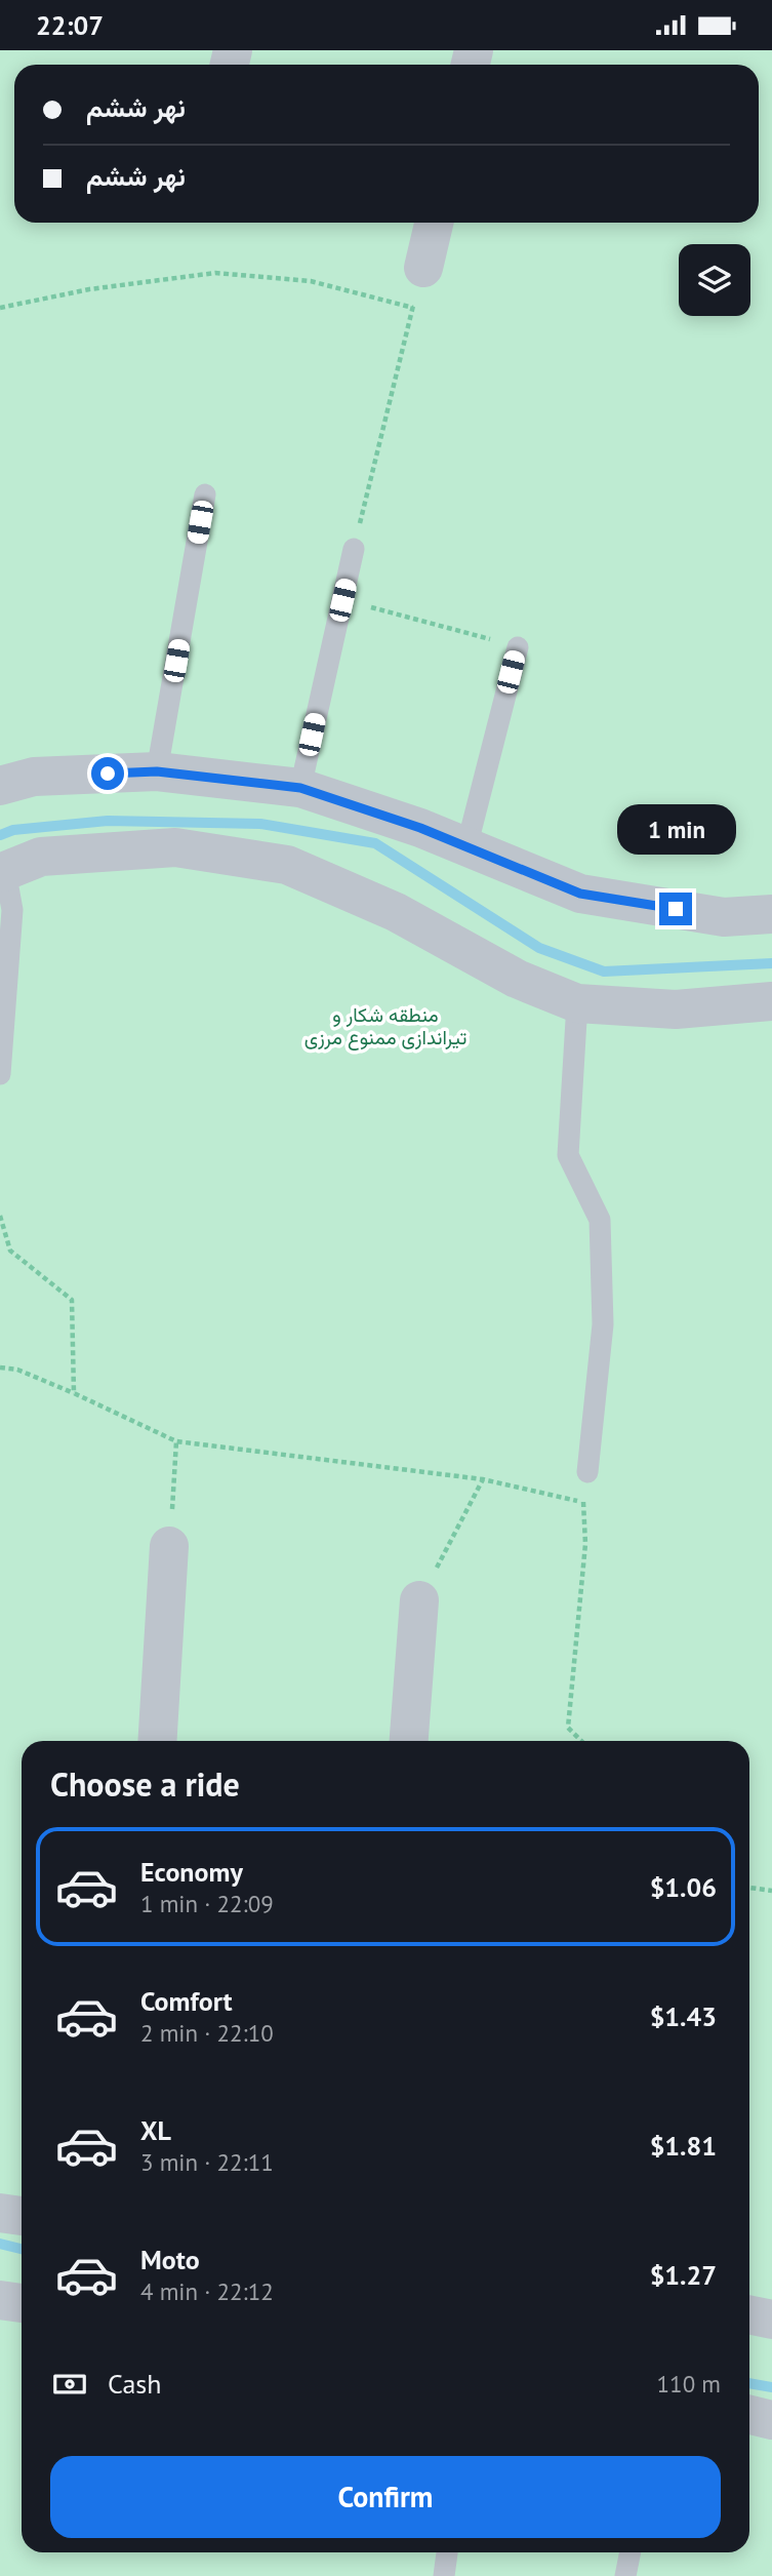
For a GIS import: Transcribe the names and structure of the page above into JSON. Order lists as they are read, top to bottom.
{
  "parks": ["منطقه شکار و تیراندازی ممنوع مرزی"],
  "page": {
    "status": "22:07",
    "banner": ["نهر ششم", "نهر ششم"],
    "bubble": "1 min",
    "heading": "Choose a ride",
    "list": [
      {
        "name": "Economy",
        "note": "1 min · 22:09",
        "value": "$1.06"
      },
      {
        "name": "Comfort",
        "note": "2 min · 22:10",
        "value": "$1.43"
      },
      {
        "name": "XL",
        "note": "3 min · 22:11",
        "value": "$1.81"
      },
      {
        "name": "Moto",
        "note": "4 min · 22:12",
        "value": "$1.27"
      }
    ],
    "pay": ["Cash", "110 m"],
    "buttons": "Confirm"
  }
}
